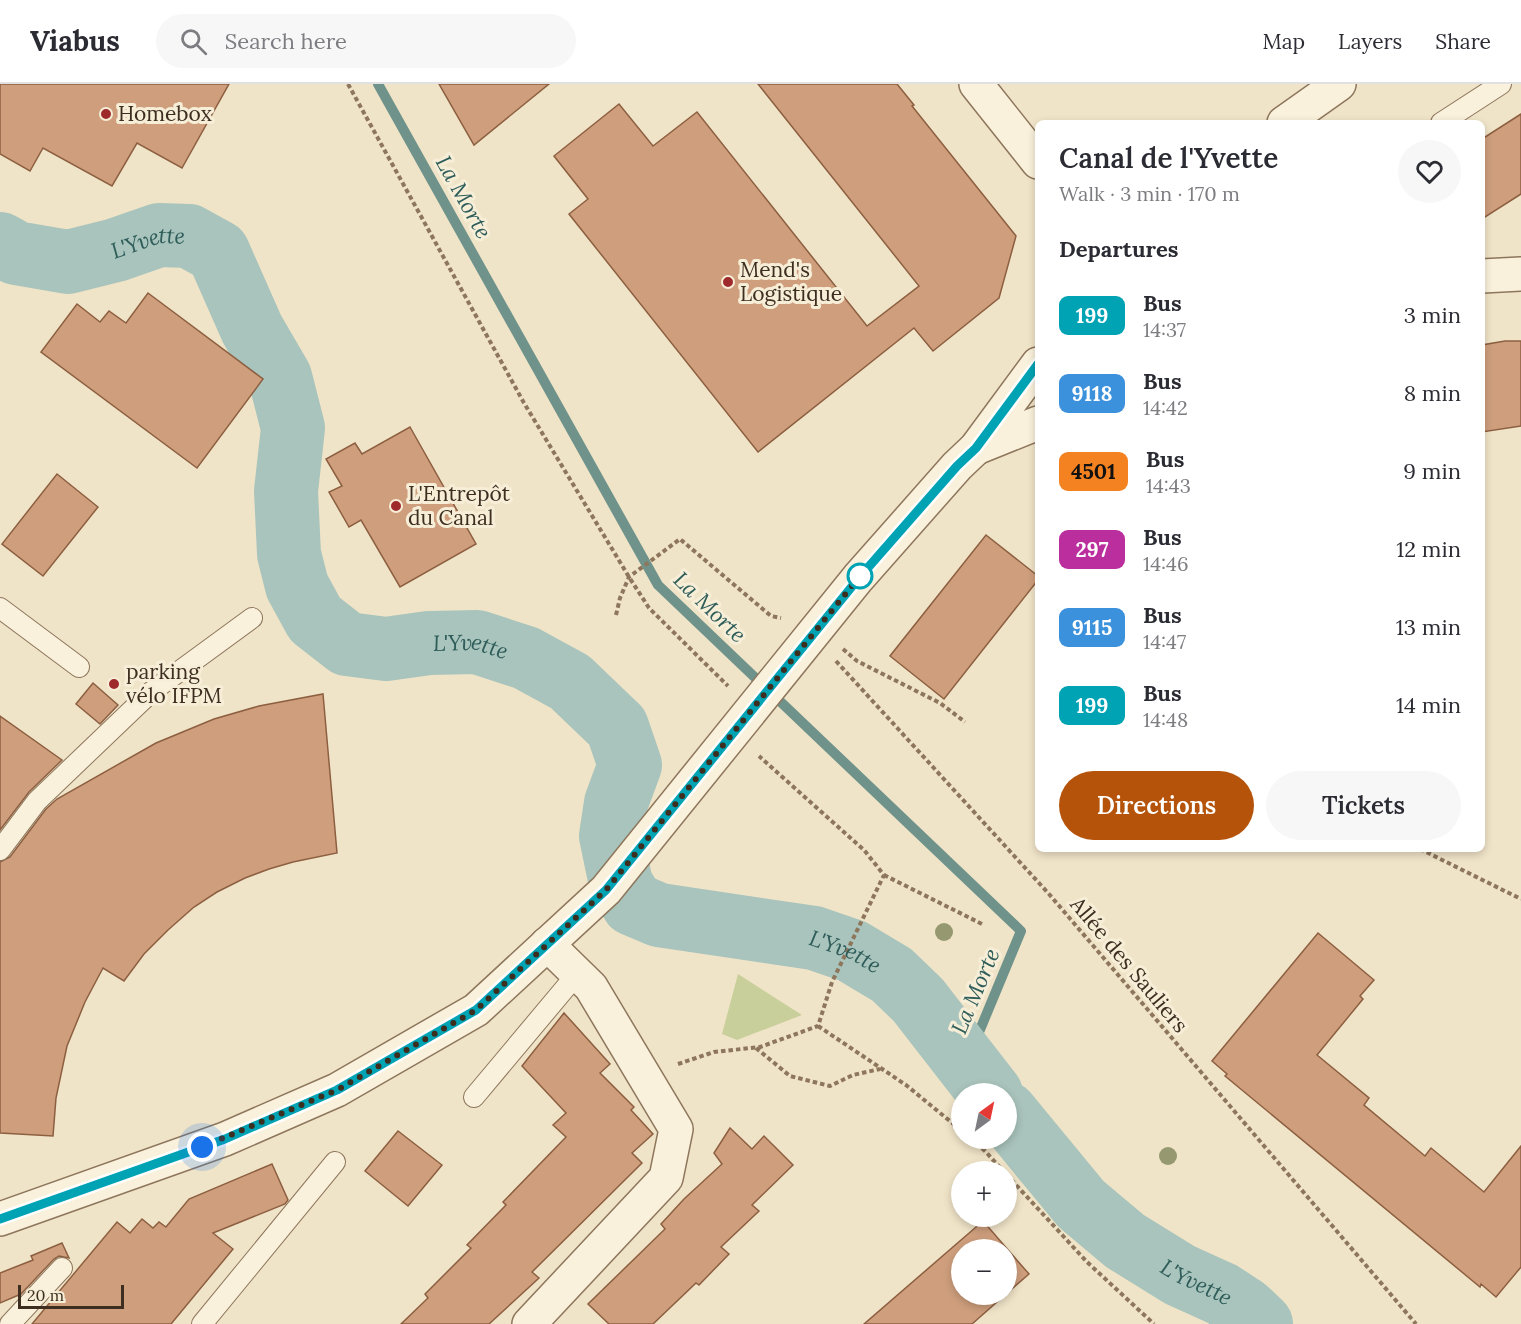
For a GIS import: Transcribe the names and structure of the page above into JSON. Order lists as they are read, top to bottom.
{
  "streets": {
    "path": ["Allée des Sauliers"]
  },
  "water": ["La Morte", "L'Yvette"],
  "places": [
    "Homebox",
    "Mend's Logistique",
    "L'Entrepôt du Canal",
    "parking vélo IFPM"
  ],
  "lines": ["bus line 199"],
  "scale_bar": "20 m",
  "north": "top right",
  "page": {
    "header": "Viabus",
    "search": "Search here",
    "nav": ["Map", "Layers", "Share"],
    "heading": [
      ["Canal de l'Yvette", "Walk · 3 min · 170 m"],
      "Departures"
    ],
    "list": [
      {
        "mark": "199",
        "name": "Bus",
        "note": "14:37",
        "value": "3 min"
      },
      {
        "mark": "9118",
        "name": "Bus",
        "note": "14:42",
        "value": "8 min"
      },
      {
        "mark": "4501",
        "name": "Bus",
        "note": "14:43",
        "value": "9 min"
      },
      {
        "mark": "297",
        "name": "Bus",
        "note": "14:46",
        "value": "12 min"
      },
      {
        "mark": "9115",
        "name": "Bus",
        "note": "14:47",
        "value": "13 min"
      },
      {
        "mark": "199",
        "name": "Bus",
        "note": "14:48",
        "value": "14 min"
      }
    ],
    "buttons": ["Directions", "Tickets"],
    "map_buttons": ["+", "−"],
    "scale": "20 m"
  }
}
